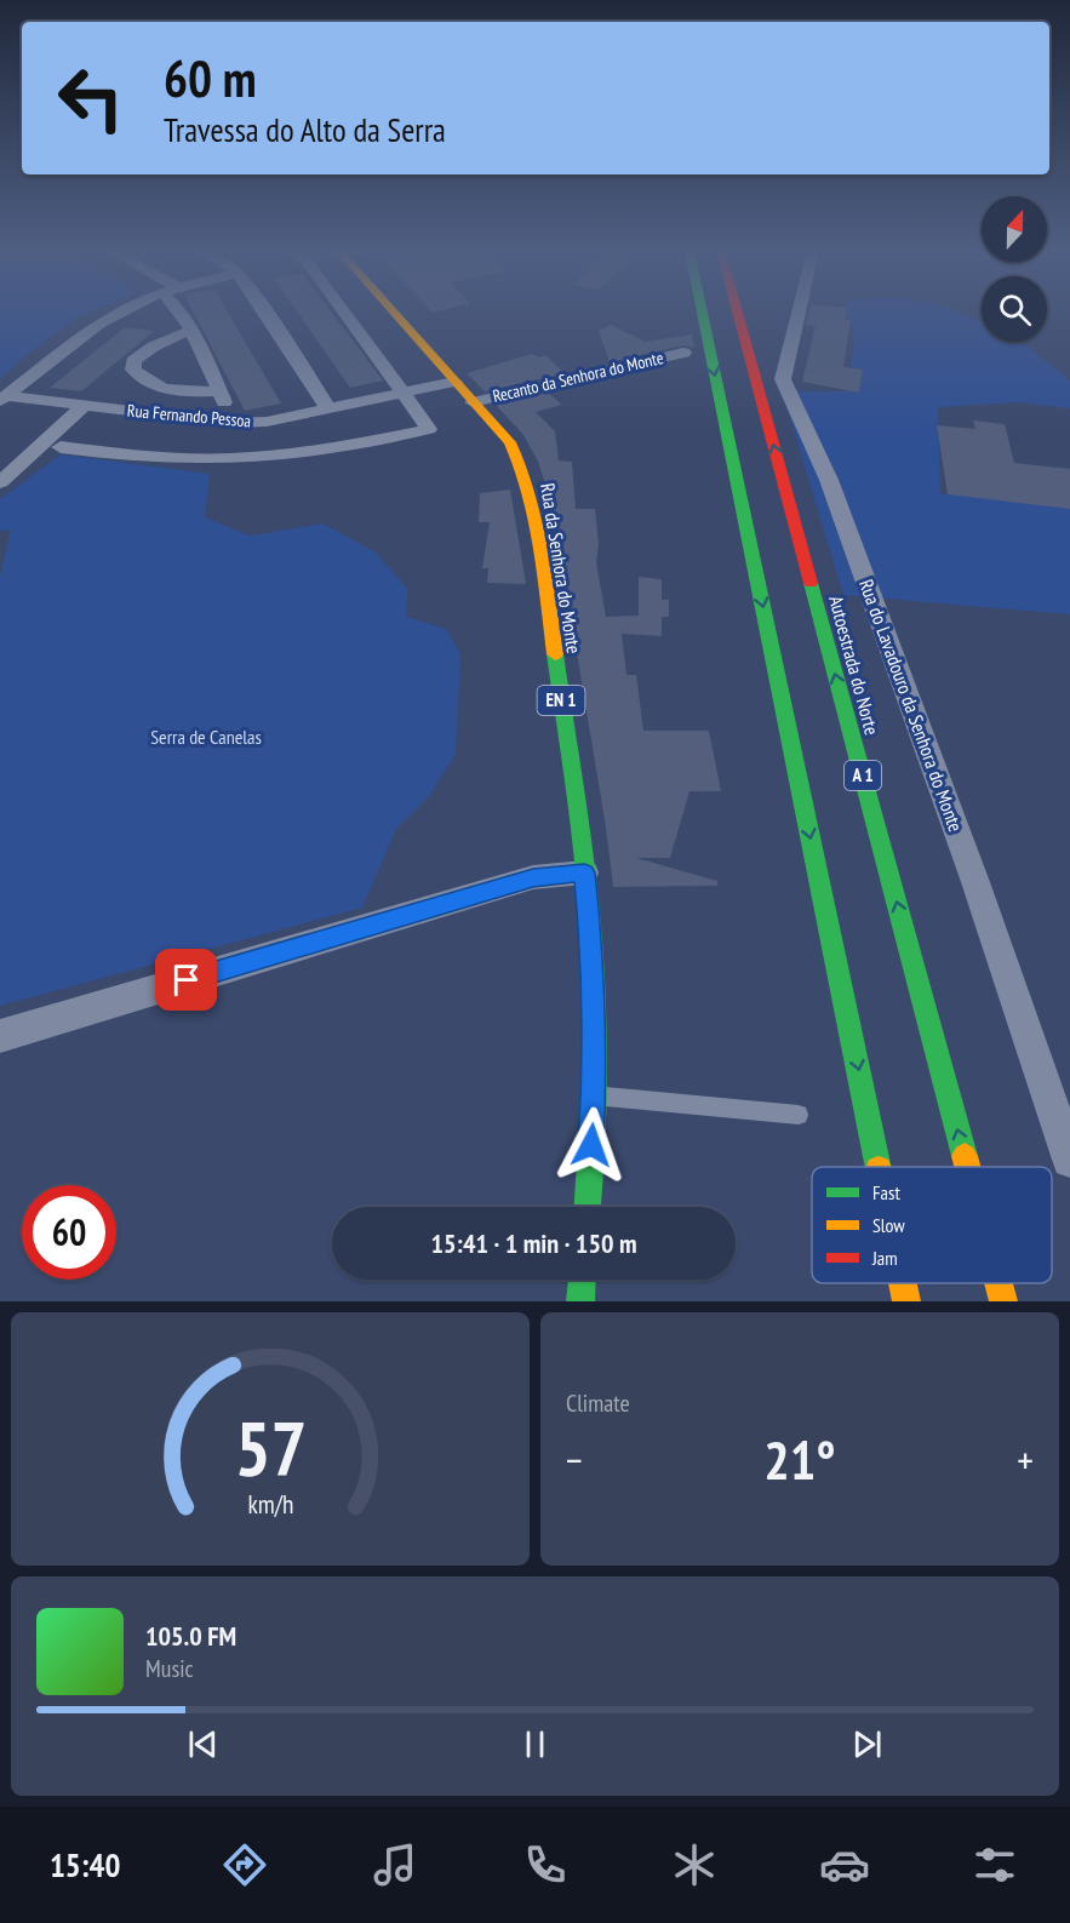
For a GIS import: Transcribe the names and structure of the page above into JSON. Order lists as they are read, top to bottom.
{
  "streets": {
    "main road": [
      "Rua da Senhora do Monte",
      "Autoestrada do Norte",
      "EN 1",
      "A 1"
    ],
    "street": ["Recanto da Senhora do Monte", "Rua Fernando Pessoa", "Rua do Lavadouro da Senhora do Monte"]
  },
  "crossings": [
    ["Recanto da Senhora do Monte", "Rua da Senhora do Monte"],
    ["Rua Fernando Pessoa", "Rua da Senhora do Monte"]
  ],
  "parks": ["Serra de Canelas"],
  "legend": ["Fast", "Slow", "Jam"],
  "north": "top",
  "page": {
    "turn": ["60 m", "Travessa do Alto da Serra"],
    "limit": "60",
    "trip": "15:41 · 1 min · 150 m",
    "tile": "Climate",
    "heat": ["−", "21°", "+"],
    "song": ["105.0 FM", "Music"],
    "tabs": "15:40",
    "gauge": ["57", "km/h"]
  }
}
